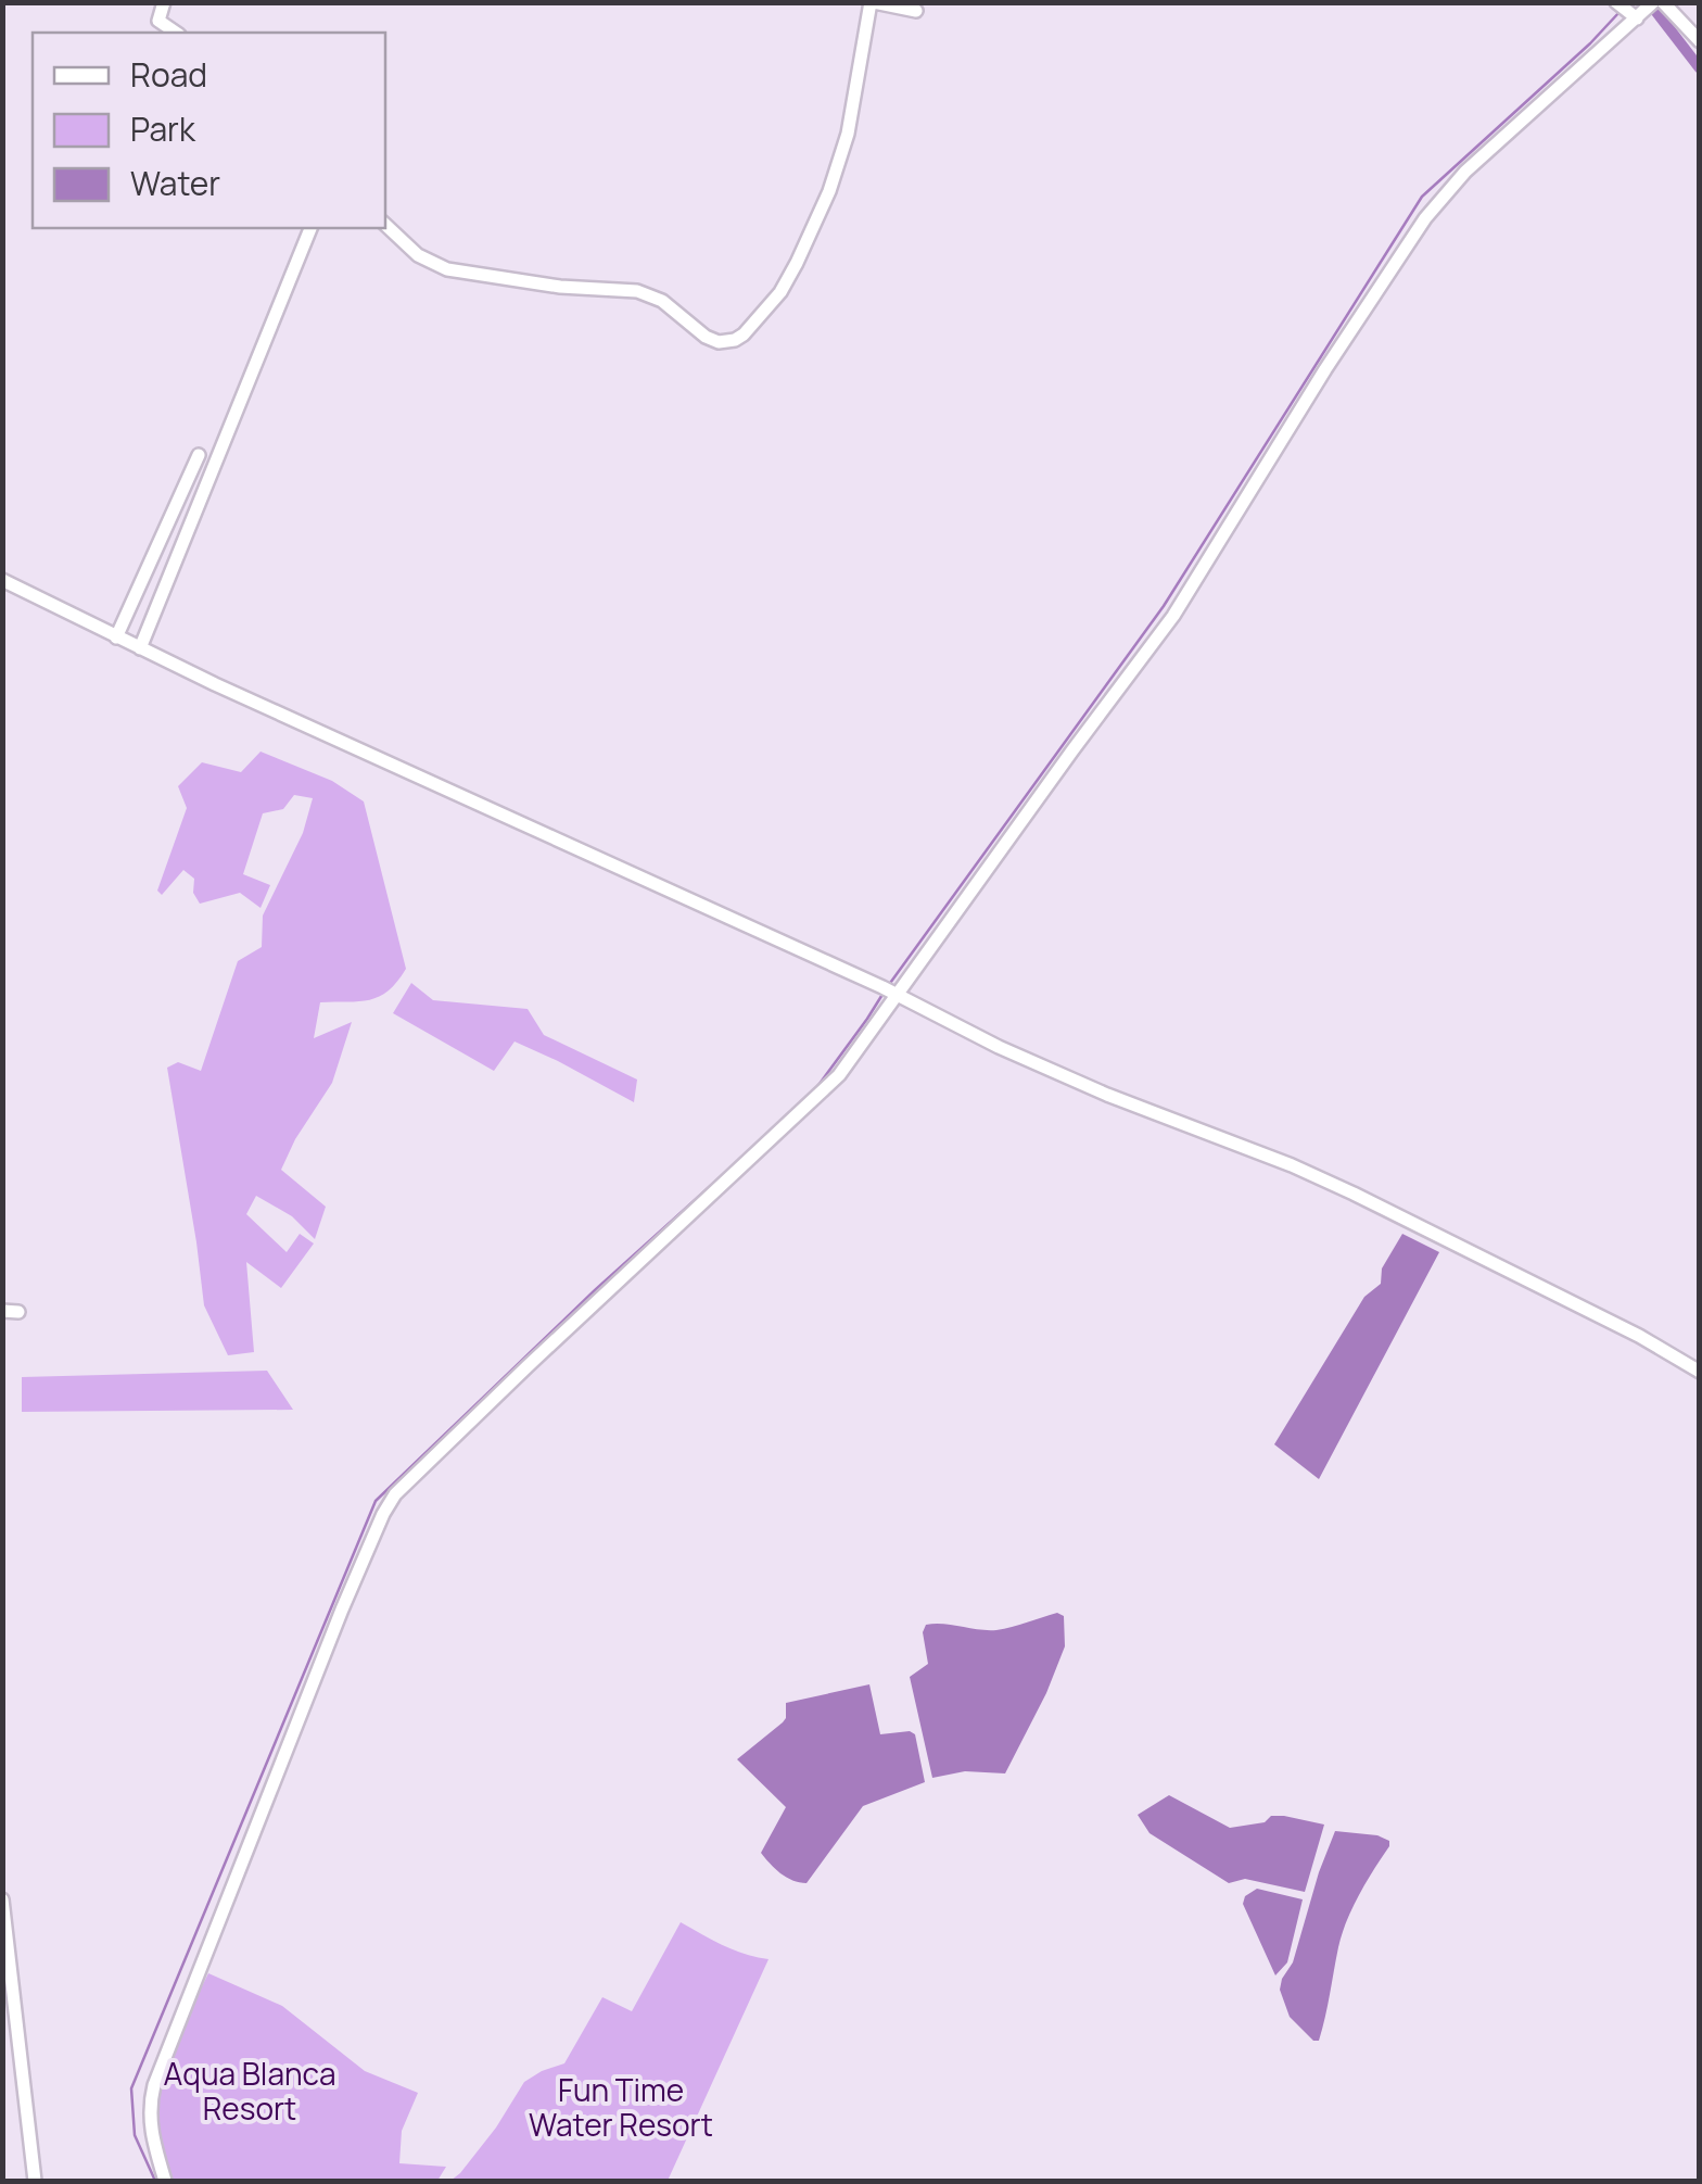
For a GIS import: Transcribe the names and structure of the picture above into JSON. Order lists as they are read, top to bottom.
{
  "parks": ["Aqua Blanca Resort", "Fun Time Water Resort"],
  "legend": ["Road", "Park", "Water"]
}
